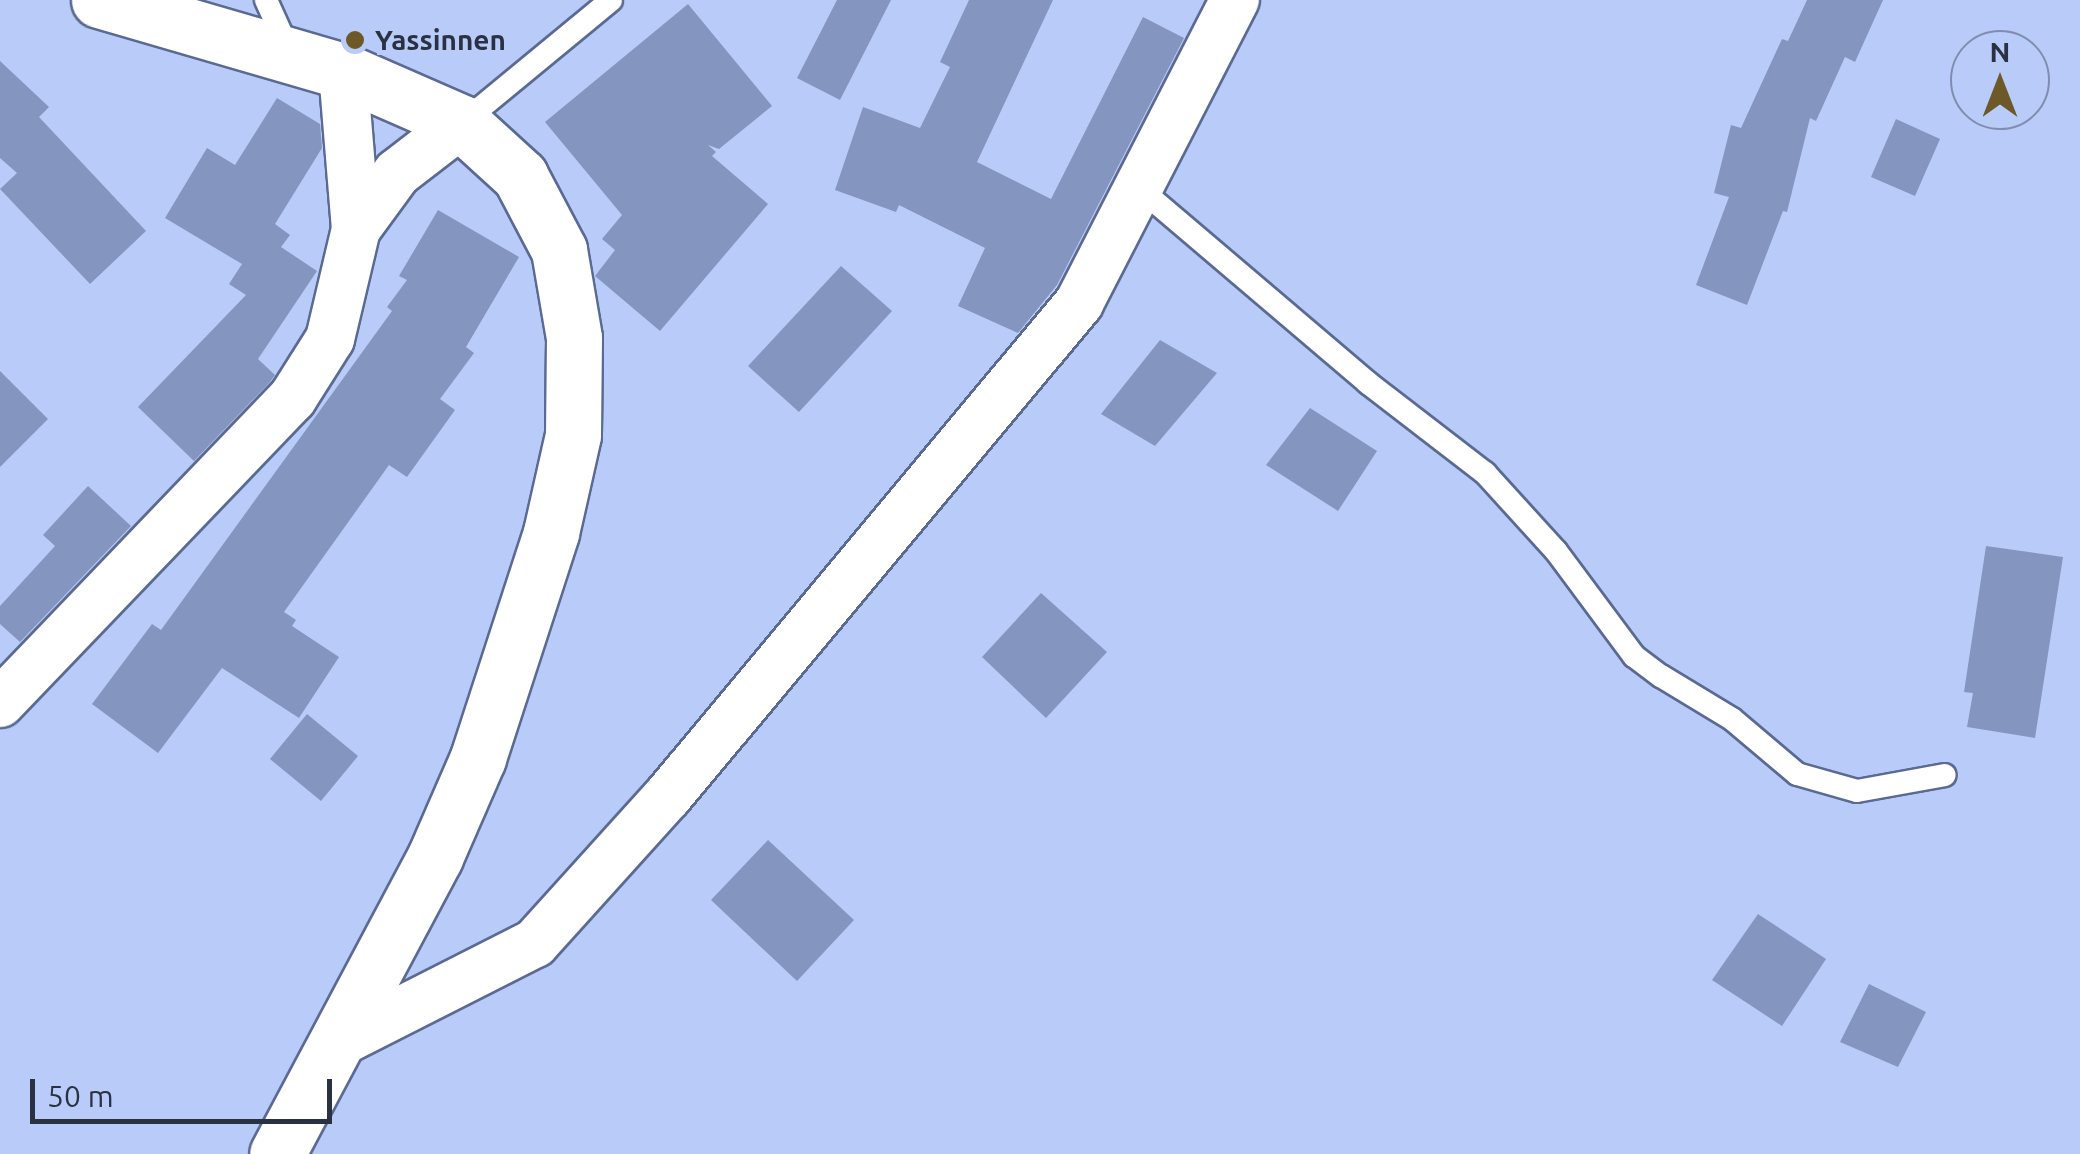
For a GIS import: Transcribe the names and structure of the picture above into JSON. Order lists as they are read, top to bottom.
{
  "places": ["Yassinnen"],
  "scale_bar": "50 m",
  "north": "top"
}
